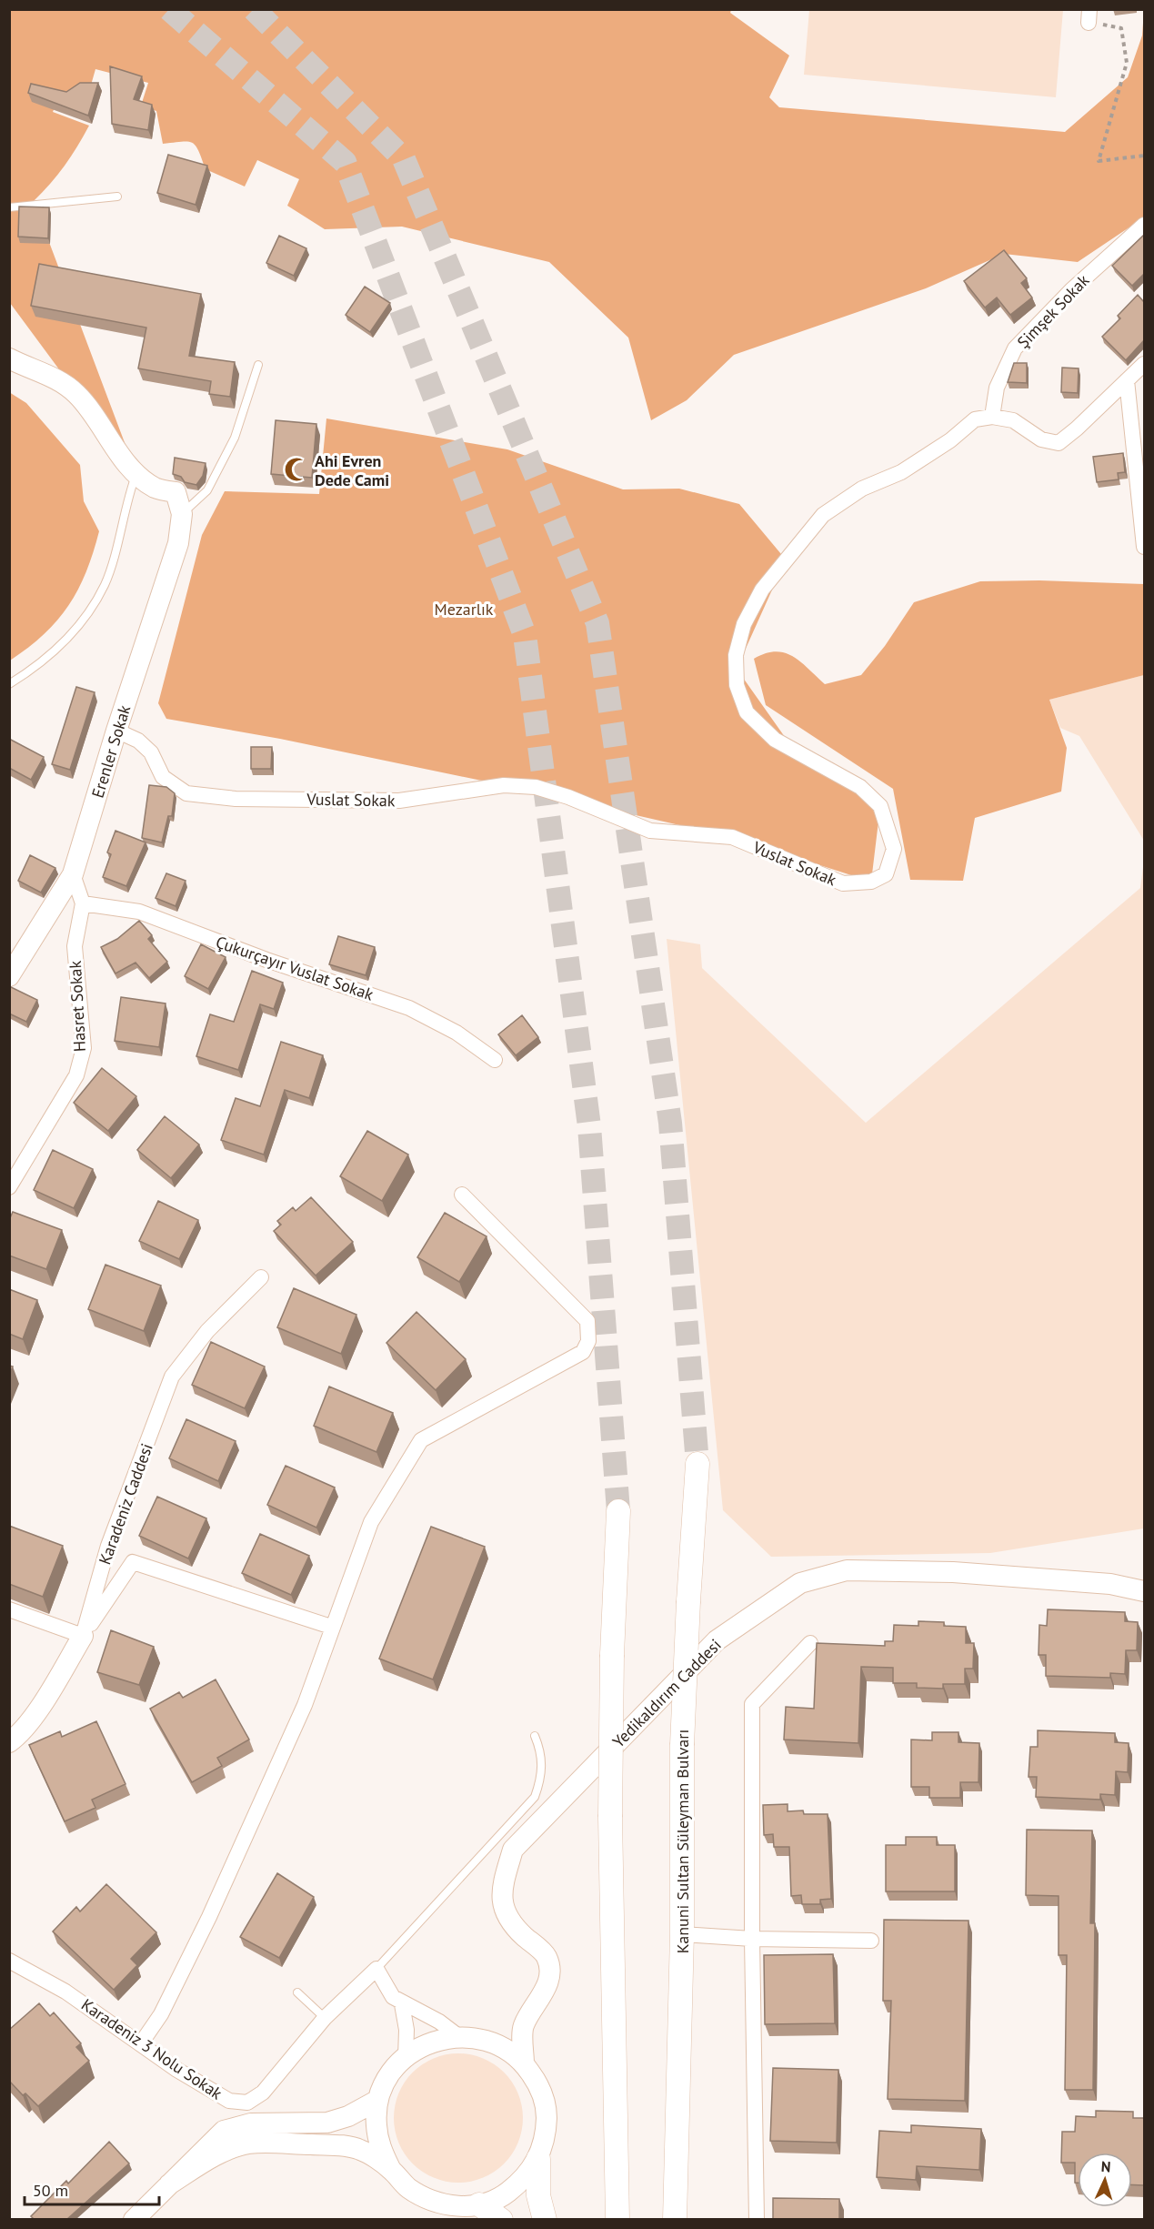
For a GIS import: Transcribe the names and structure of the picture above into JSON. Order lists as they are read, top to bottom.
{
  "streets": {
    "main road": ["Kanuni Sultan Süleyman Bulvarı"],
    "street": [
      "Şimşek Sokak",
      "Erenler Sokak",
      "Vuslat Sokak",
      "Çukurçayır Vuslat Sokak",
      "Hasret Sokak",
      "Karadeniz Caddesi",
      "Yedikaldırım Caddesi",
      "Karadeniz 3 Nolu Sokak"
    ]
  },
  "crossings": [
    ["Şimşek Sokak", "Vuslat Sokak"],
    ["Erenler Sokak", "Vuslat Sokak"],
    ["Çukurçayır Vuslat Sokak", "Hasret Sokak"]
  ],
  "parks": ["Mezarlık"],
  "places": {
    "mosque": ["Ahi Evren Dede Cami"]
  },
  "scale_bar": "50 m",
  "north": "top"
}
